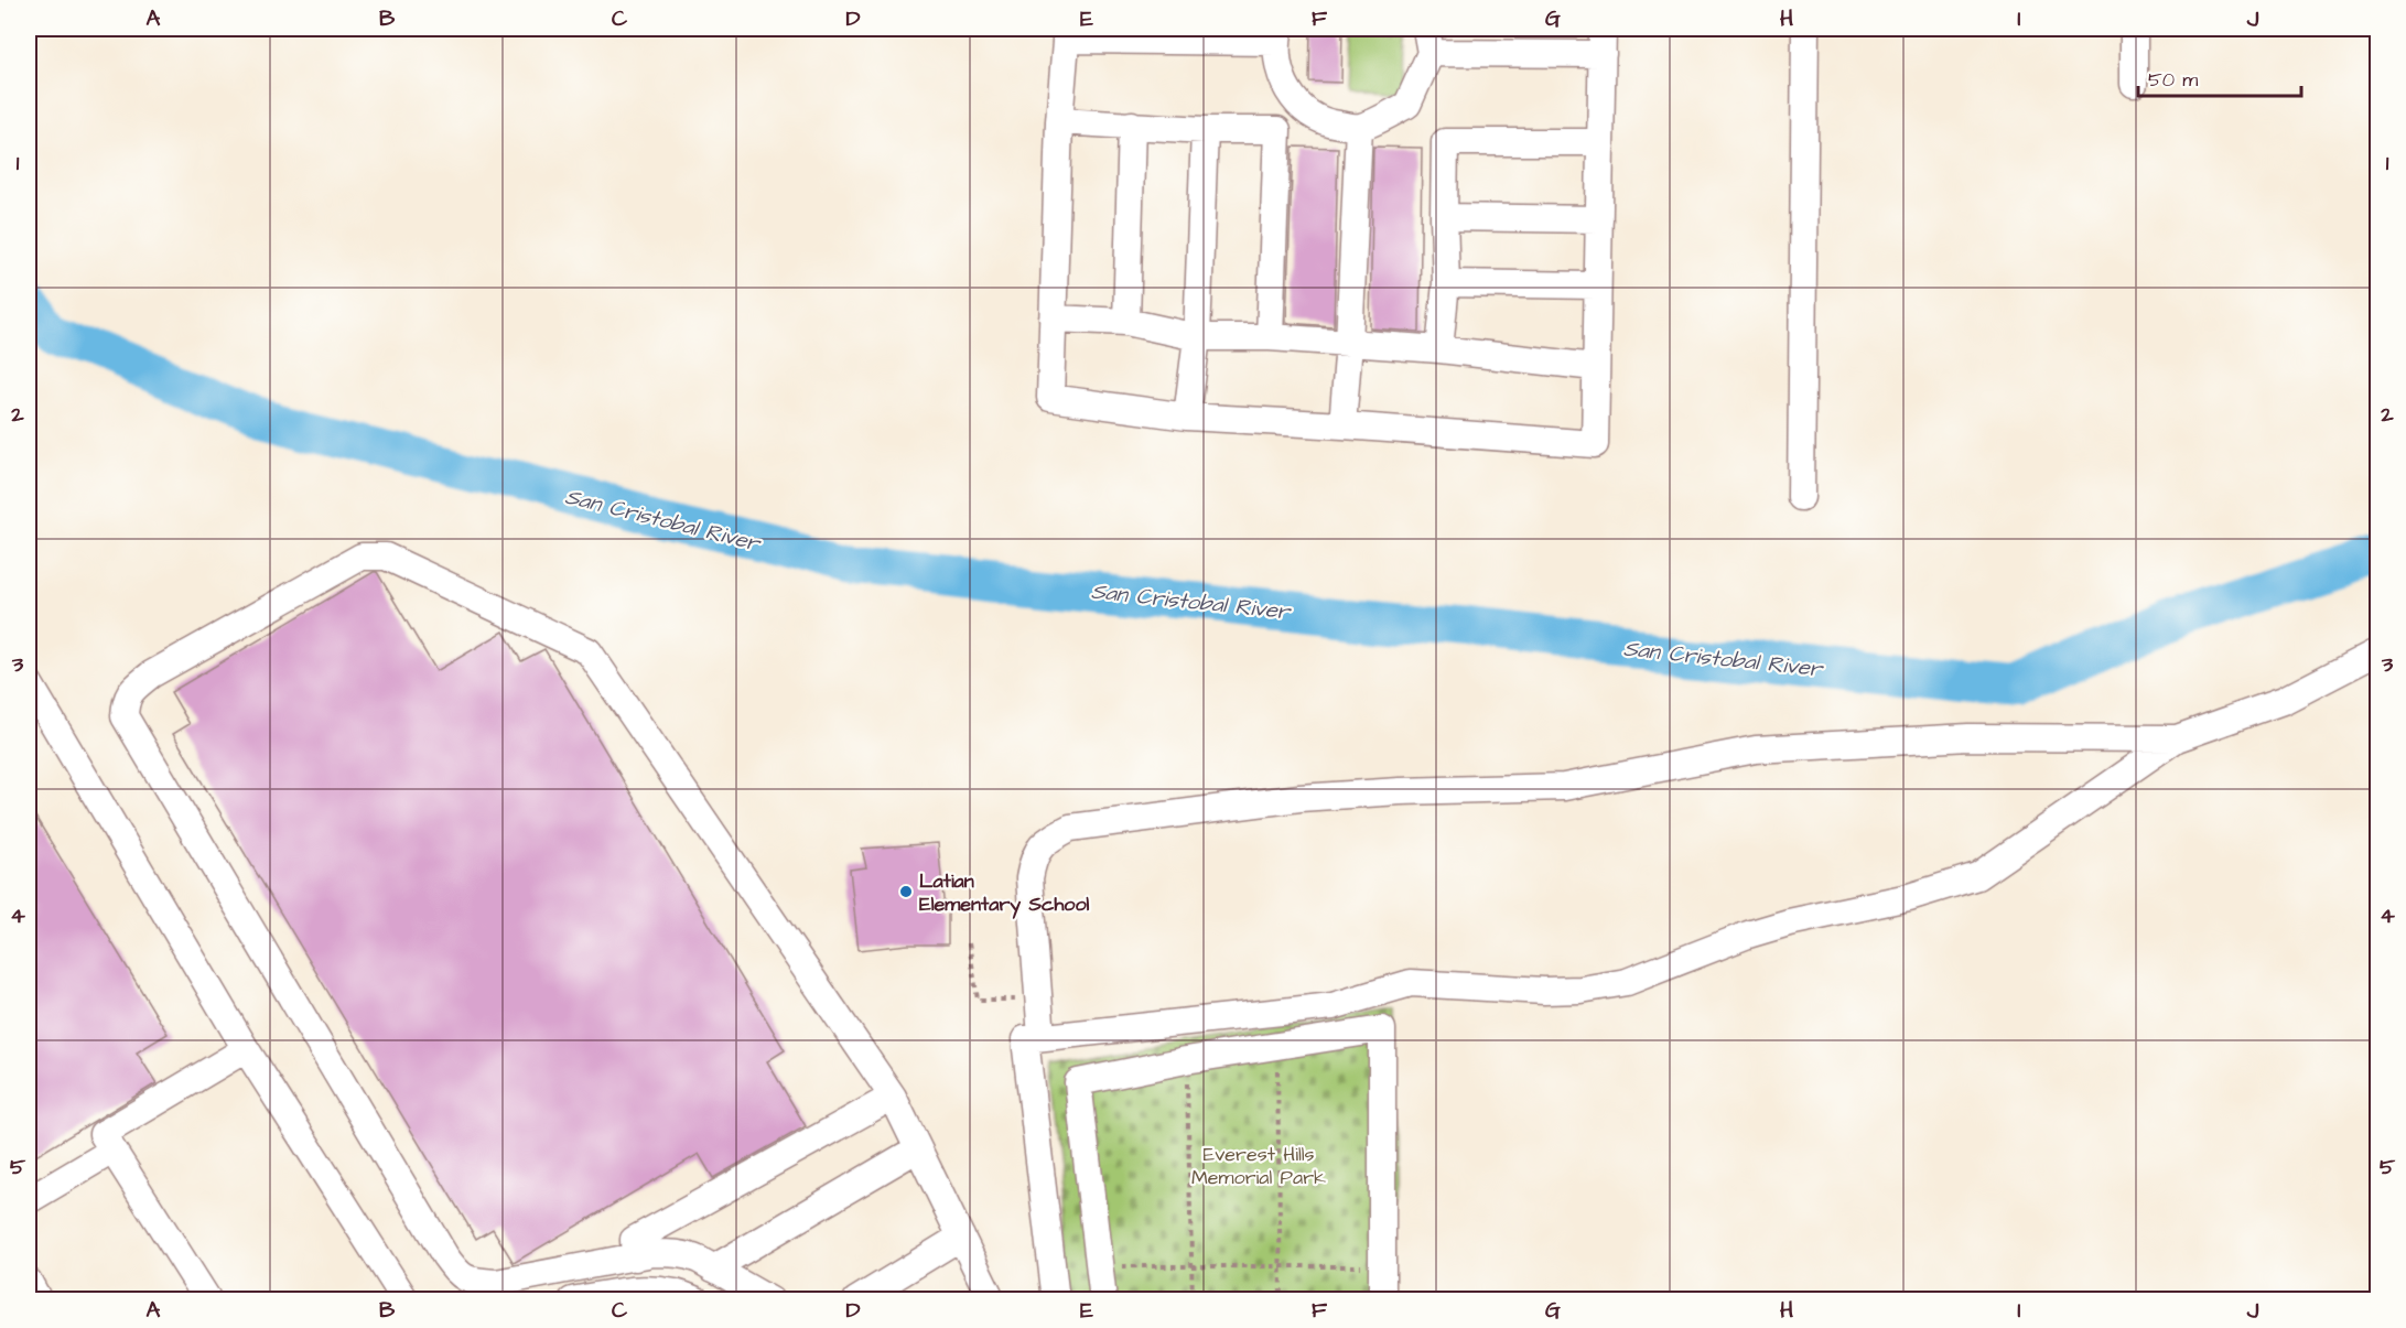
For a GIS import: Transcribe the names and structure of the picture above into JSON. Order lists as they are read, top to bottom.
{
  "water": ["San Cristobal River"],
  "parks": ["Everest Hills Memorial Park"],
  "places": ["Latian Elementary School"],
  "scale_bar": "50 m",
  "grid": {
    "columns": [
      "A",
      "B",
      "C",
      "D",
      "E",
      "F",
      "G",
      "H",
      "I",
      "J"
    ],
    "rows": [
      "1",
      "2",
      "3",
      "4",
      "5"
    ]
  }
}
